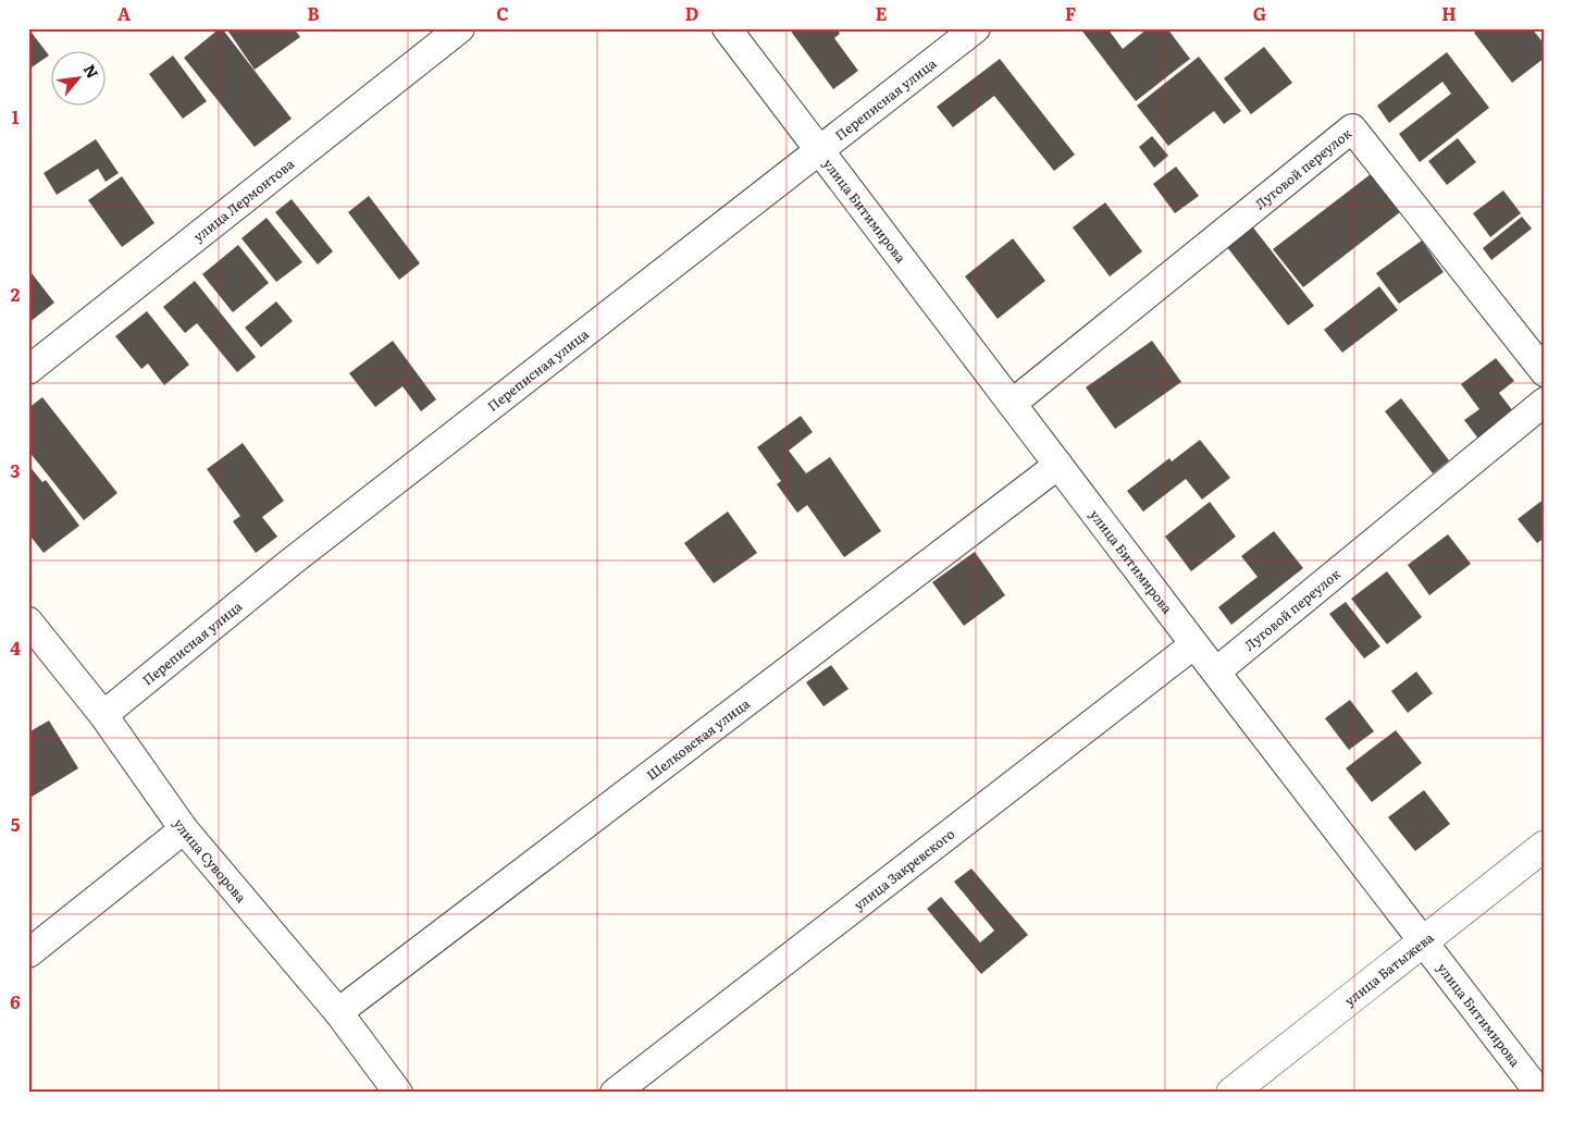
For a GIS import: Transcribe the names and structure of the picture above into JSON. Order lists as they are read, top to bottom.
{
  "streets": {
    "street": [
      "Переписная улица",
      "Луговой переулок",
      "улица Лермонтова",
      "улица Битимирова",
      "Шелковская улица",
      "улица Суворова",
      "улица Закревского",
      "улица Батыжева"
    ]
  },
  "crossings": [
    ["Переписная улица", "улица Битимирова"],
    ["Переписная улица", "улица Суворова"],
    ["Луговой переулок", "улица Битимирова"],
    ["улица Битимирова", "Шелковская улица"],
    ["улица Битимирова", "улица Закревского"],
    ["улица Битимирова", "улица Батыжева"],
    ["Шелковская улица", "улица Суворова"]
  ],
  "north": "top right",
  "grid": {
    "columns": [
      "A",
      "B",
      "C",
      "D",
      "E",
      "F",
      "G",
      "H"
    ],
    "rows": [
      "1",
      "2",
      "3",
      "4",
      "5",
      "6"
    ]
  }
}
